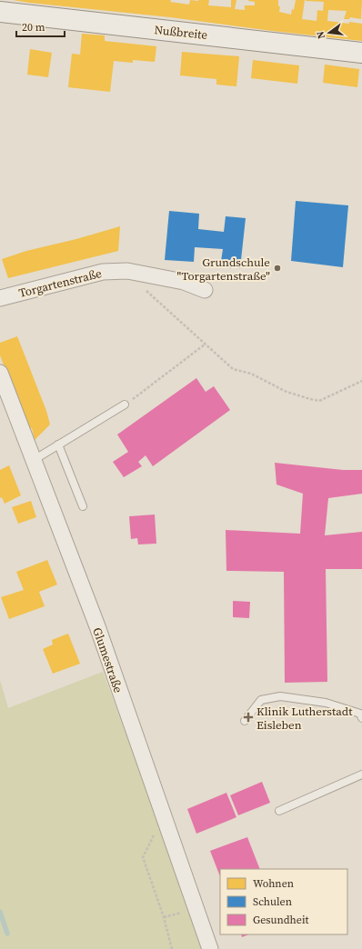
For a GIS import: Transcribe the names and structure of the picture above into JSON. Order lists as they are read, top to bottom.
{
  "streets": {
    "main road": ["Nußbreite"],
    "street": ["Torgartenstraße", "Glumestraße"]
  },
  "places": {
    "other": ["Grundschule \"Torgartenstraße\""],
    "health": ["Klinik Lutherstadt Eisleben"]
  },
  "legend": ["Wohnen", "Schulen", "Gesundheit"],
  "scale_bar": "20 m",
  "north": "left"
}
